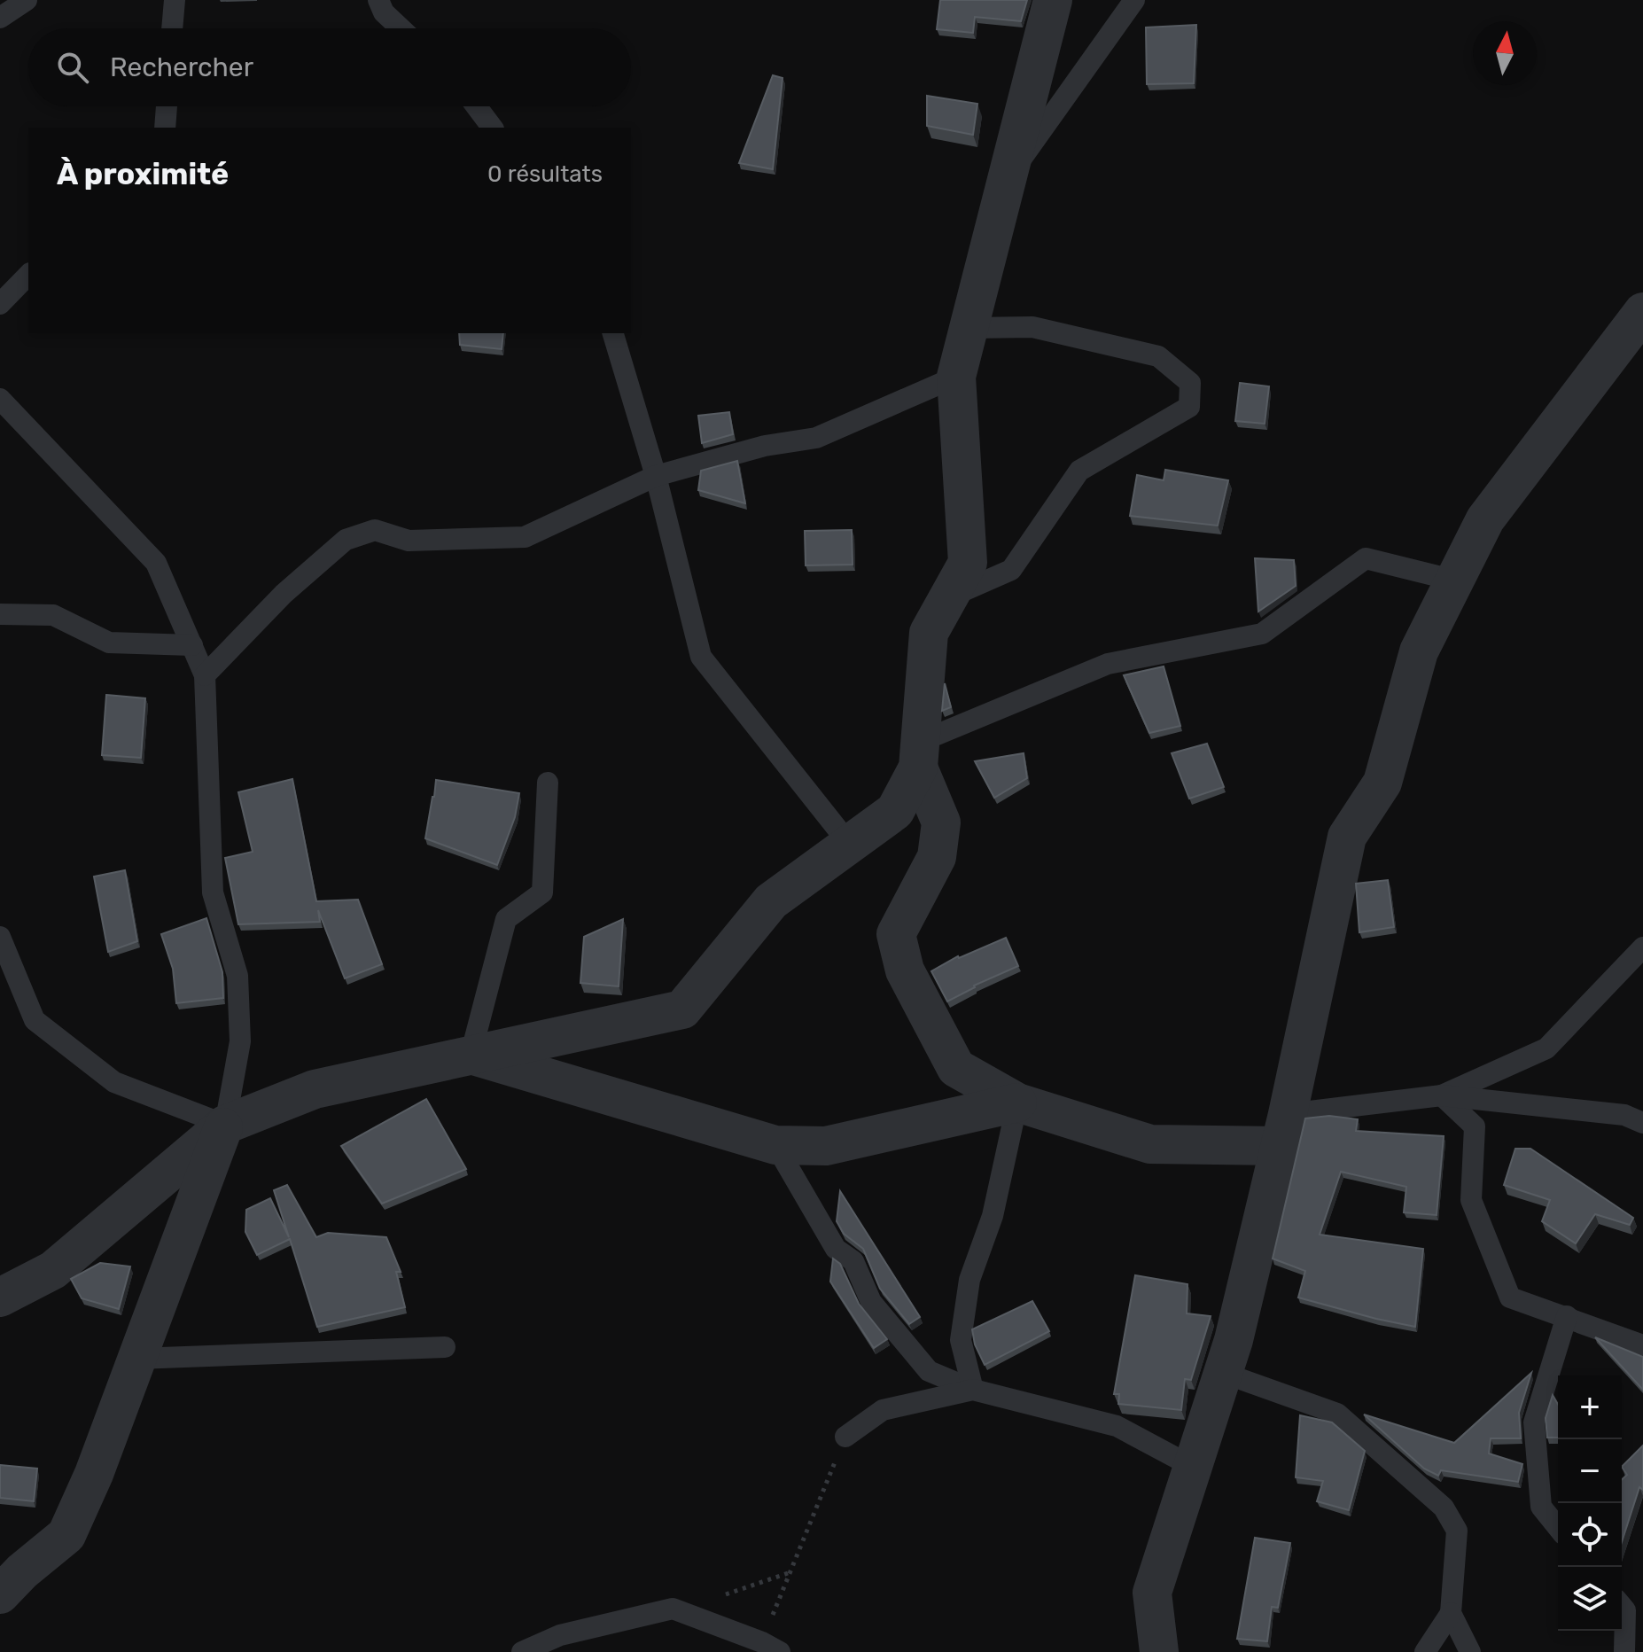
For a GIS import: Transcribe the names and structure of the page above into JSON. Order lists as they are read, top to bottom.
{
  "north": "top",
  "page": {
    "search": "Rechercher",
    "heading": ["À proximité", "0 résultats"],
    "map_buttons": ["+", "−"]
  }
}
